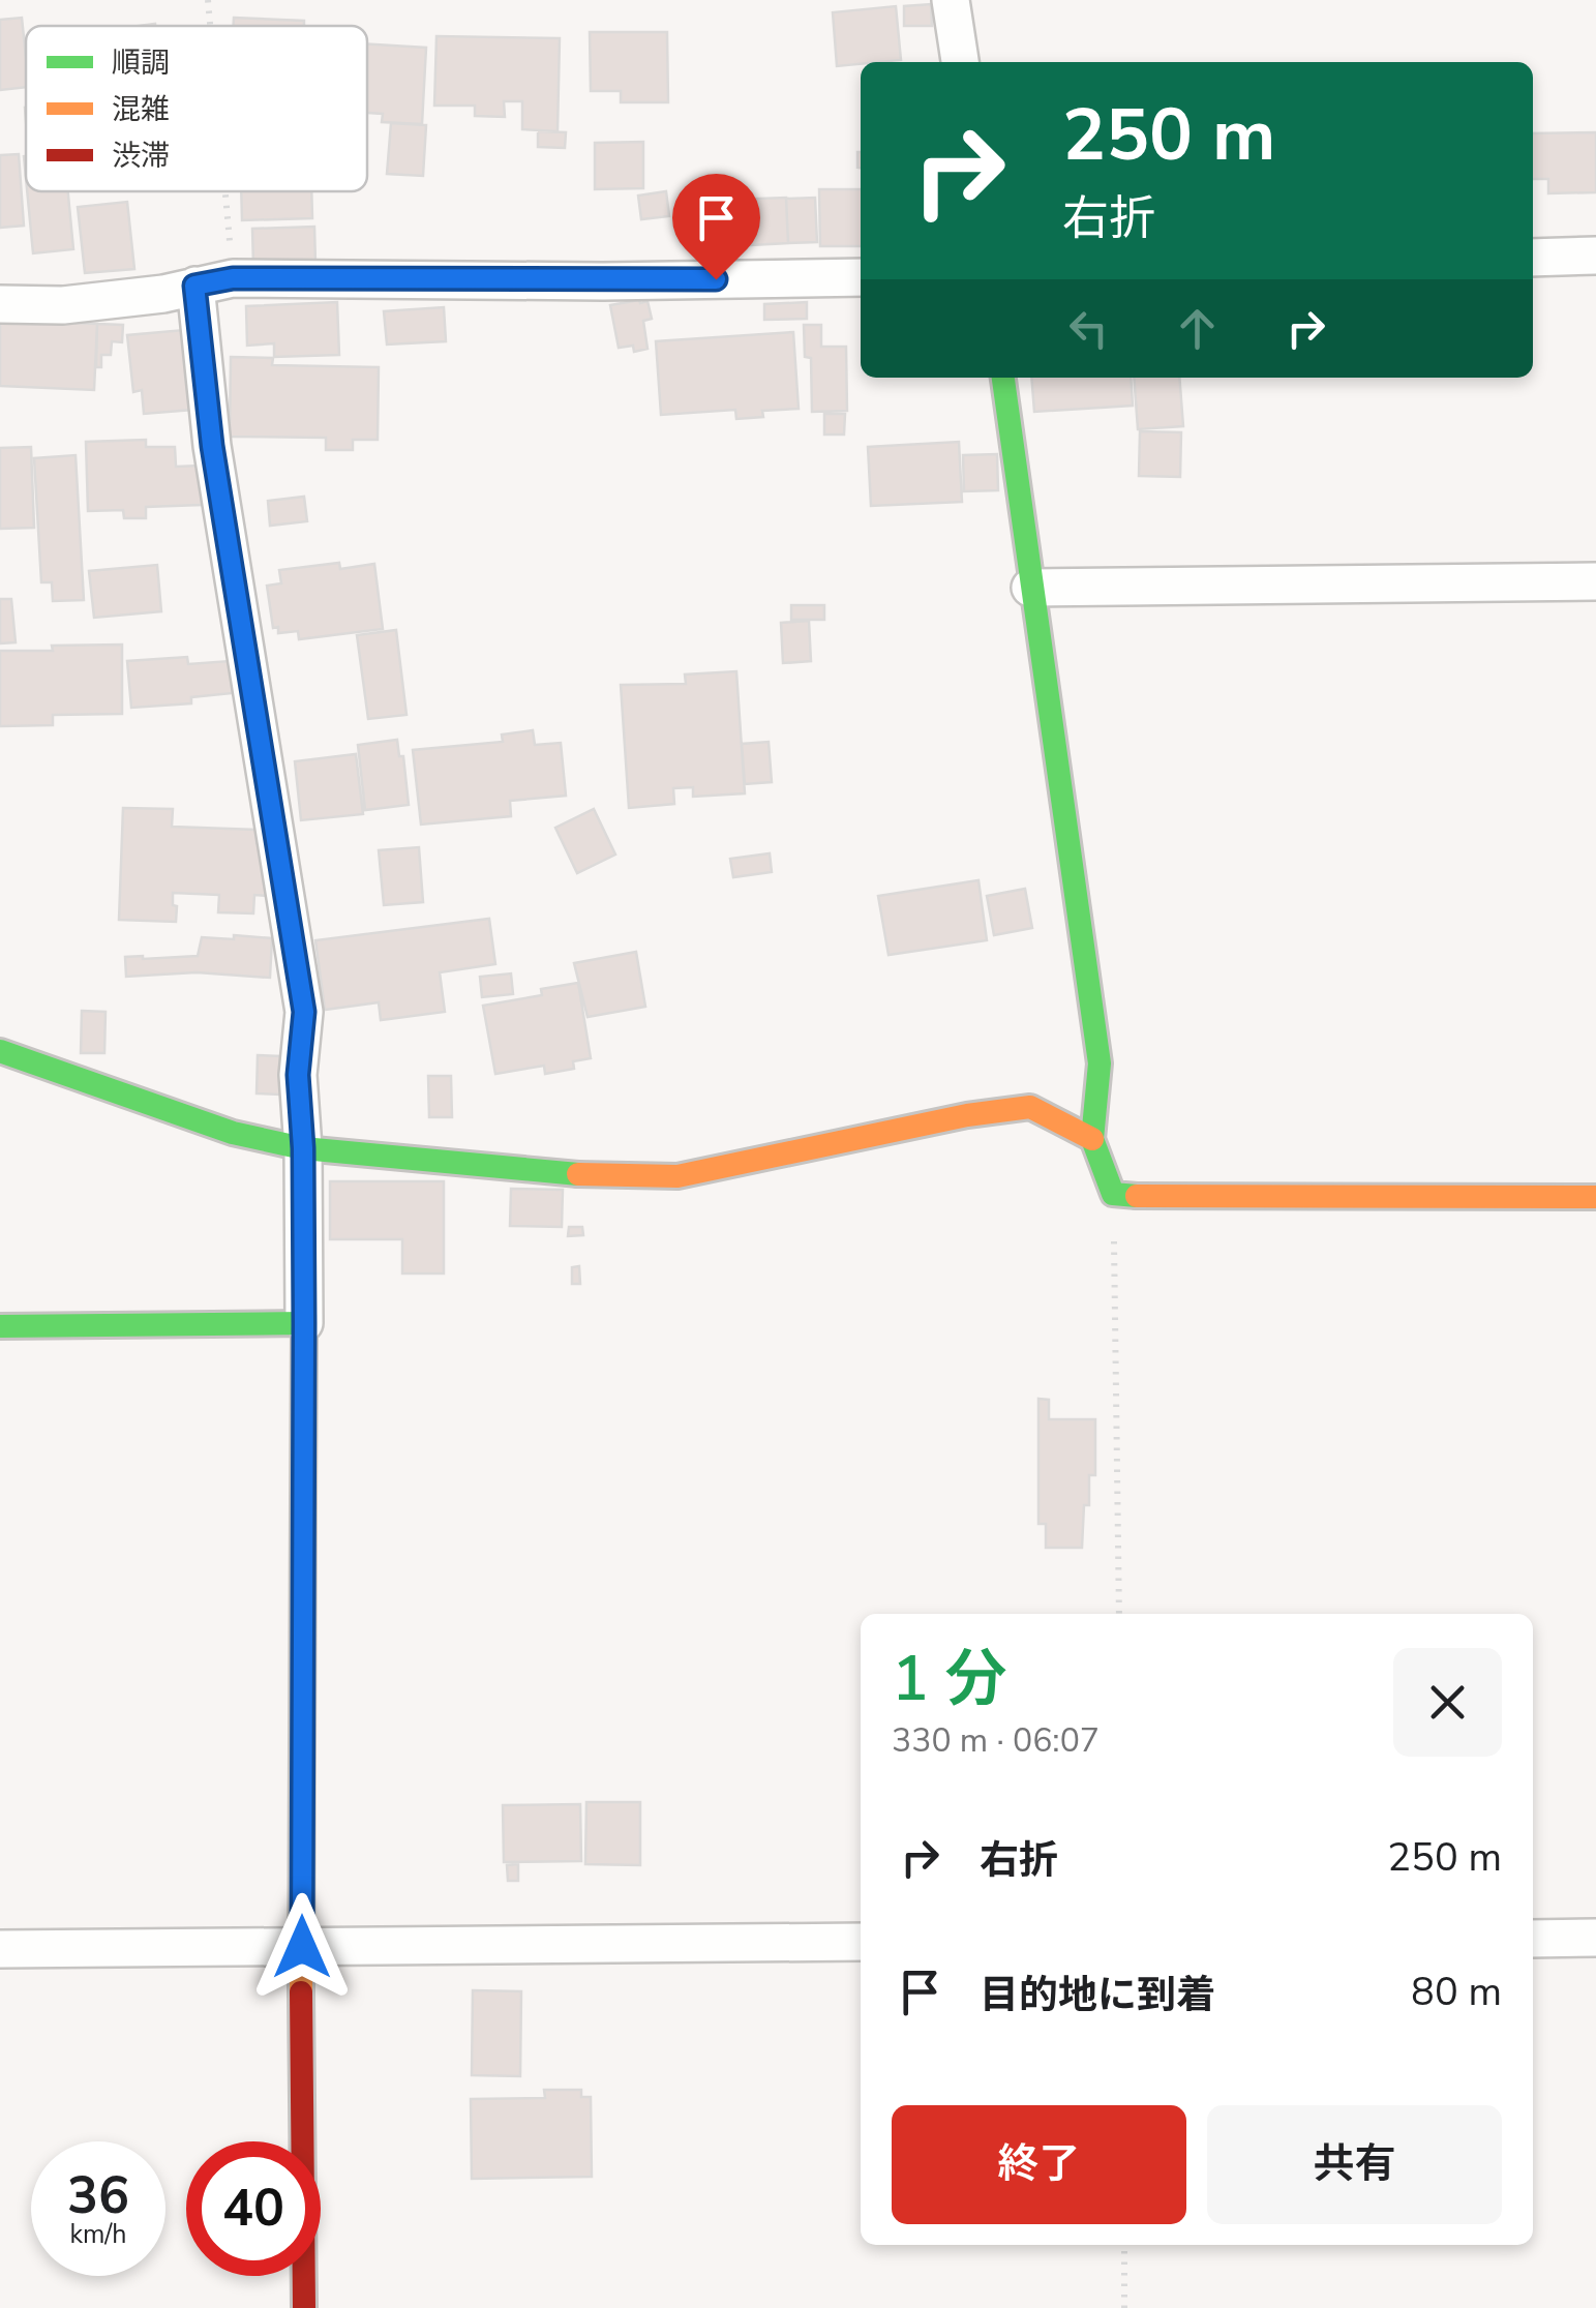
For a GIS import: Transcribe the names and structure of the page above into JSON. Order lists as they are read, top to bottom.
{
  "legend": ["順調", "混雑", "渋滞"],
  "page": {
    "turn": ["250 m", "右折"],
    "heading": ["1 分", "330 m · 06:07"],
    "list": [
      {
        "name": "右折",
        "value": "250 m"
      },
      {
        "name": "目的地に到着",
        "value": "80 m"
      }
    ],
    "buttons": ["終了", "共有"],
    "speed": "36 km/h",
    "limit": "40"
  }
}
